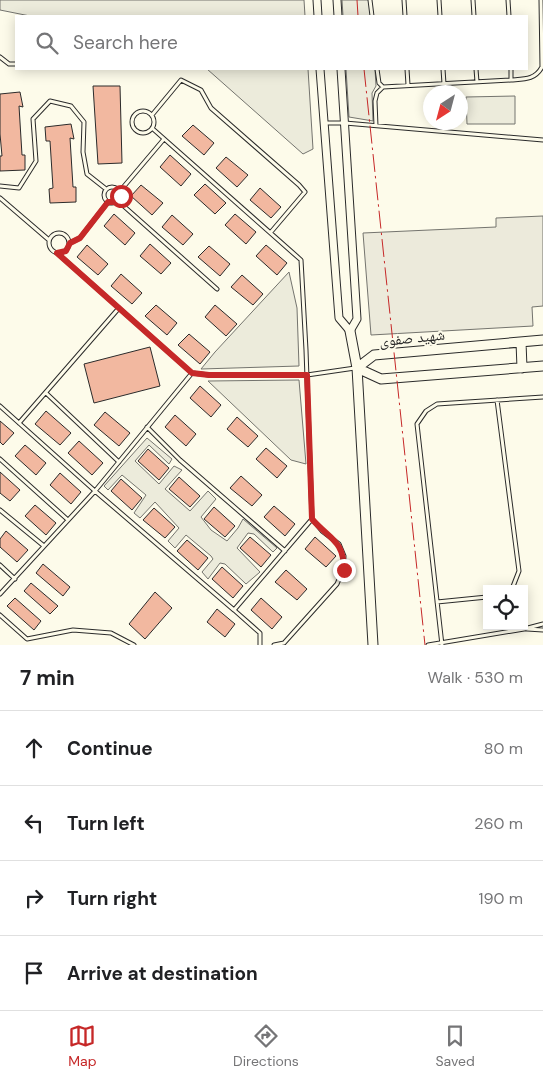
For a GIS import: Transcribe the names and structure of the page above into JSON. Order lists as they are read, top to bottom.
{
  "streets": {
    "street": ["شهید صفوی"]
  },
  "north": "bottom left",
  "page": {
    "search": "Search here",
    "heading": ["7 min", "Walk · 530 m"],
    "list": [
      ["Continue", "80 m"],
      ["Turn left", "260 m"],
      ["Turn right", "190 m"],
      "Arrive at destination"
    ],
    "nav": ["Map", "Directions", "Saved"]
  }
}
